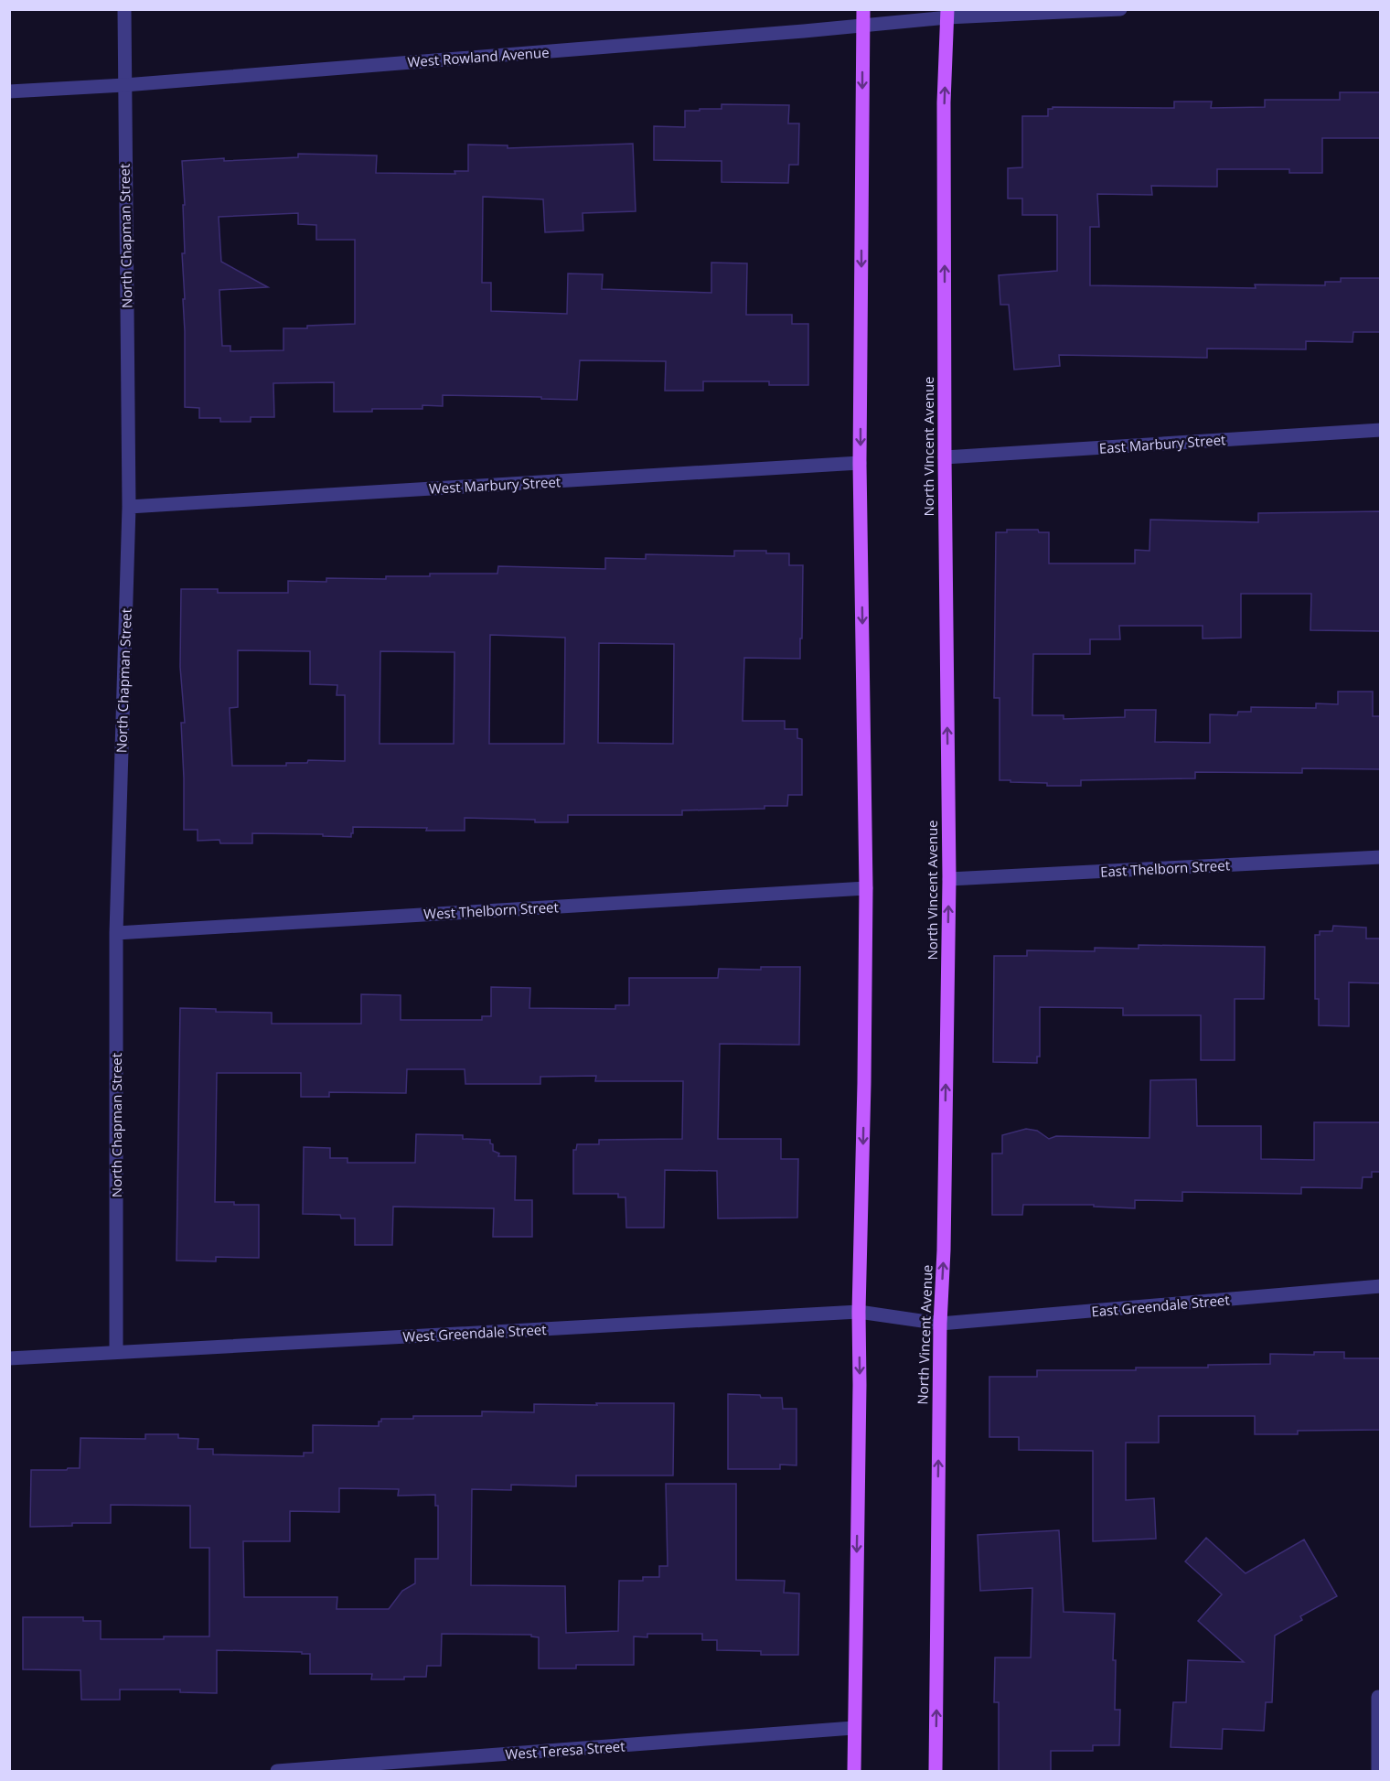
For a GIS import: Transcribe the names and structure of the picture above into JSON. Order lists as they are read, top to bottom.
{
  "streets": {
    "main road": ["North Vincent Avenue"],
    "street": [
      "West Rowland Avenue",
      "North Chapman Street",
      "East Marbury Street",
      "West Marbury Street",
      "East Thelborn Street",
      "West Thelborn Street",
      "East Greendale Street",
      "West Greendale Street",
      "West Teresa Street"
    ]
  },
  "crossings": [
    ["West Rowland Avenue", "North Chapman Street"],
    ["West Rowland Avenue", "North Vincent Avenue"],
    ["North Chapman Street", "West Marbury Street"],
    ["North Chapman Street", "West Thelborn Street"],
    ["North Chapman Street", "West Greendale Street"],
    ["East Marbury Street", "North Vincent Avenue"],
    ["North Vincent Avenue", "East Thelborn Street"],
    ["North Vincent Avenue", "East Greendale Street"],
    ["North Vincent Avenue", "West Greendale Street"],
    ["East Greendale Street", "West Greendale Street"]
  ]
}
